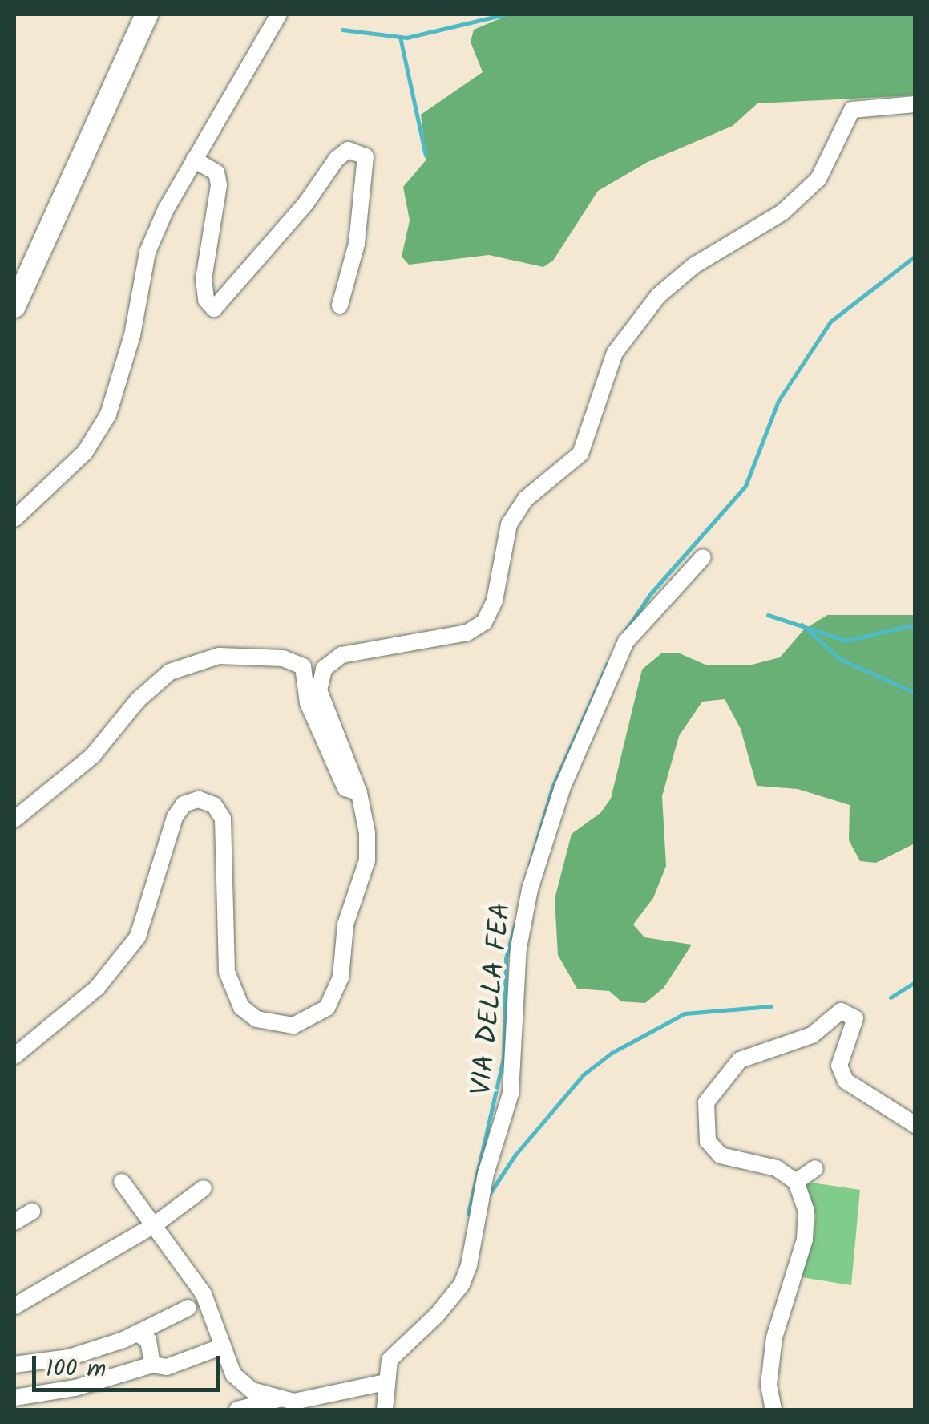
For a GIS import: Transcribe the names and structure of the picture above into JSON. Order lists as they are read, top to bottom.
{
  "streets": {
    "street": ["VIA DELLA FEA"]
  },
  "scale_bar": "100 m"
}
